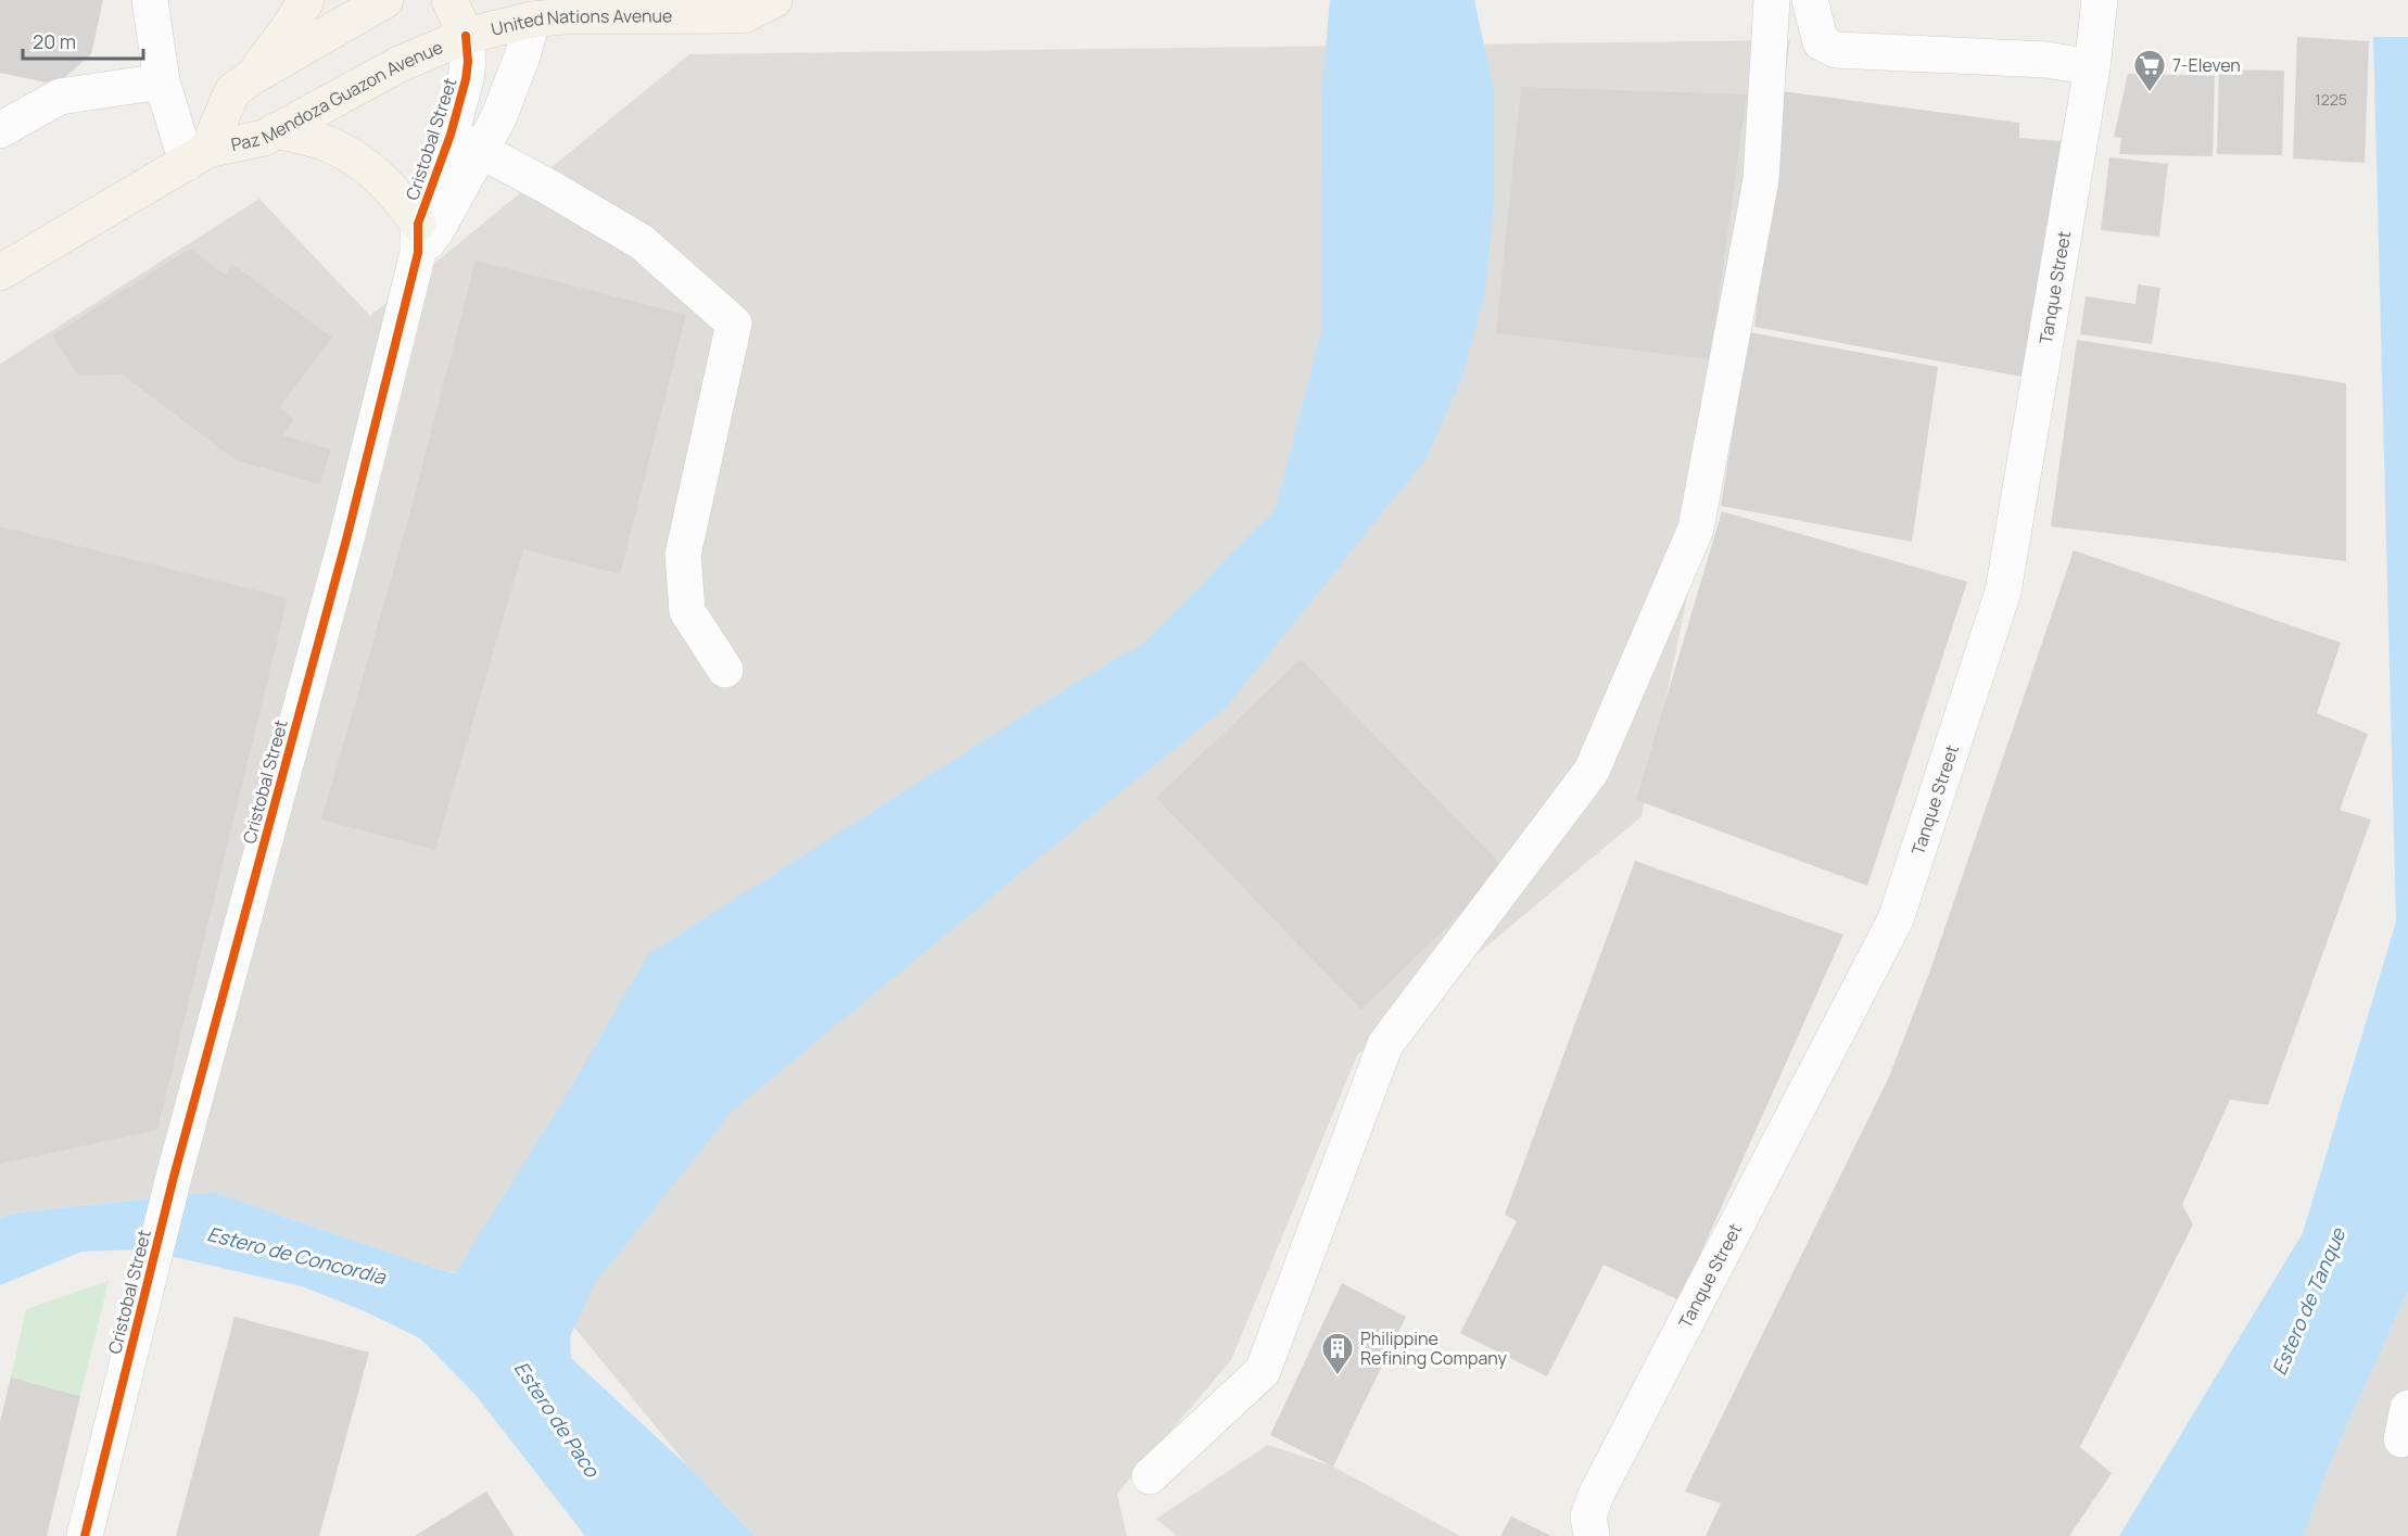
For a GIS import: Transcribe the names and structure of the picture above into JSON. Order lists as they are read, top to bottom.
{
  "streets": {
    "main road": ["United Nations Avenue", "Paz Mendoza Guazon Avenue"],
    "street": ["Cristobal Street", "Tanque Street"]
  },
  "crossings": [
    ["United Nations Avenue", "Paz Mendoza Guazon Avenue"],
    ["United Nations Avenue", "Cristobal Street"],
    ["Paz Mendoza Guazon Avenue", "Cristobal Street"]
  ],
  "water": ["Estero de Concordia", "Estero de Tanque", "Estero de Paco"],
  "places": {
    "supermarket": ["7-Eleven"],
    "building": ["Philippine Refining Company"]
  },
  "house_numbers": ["1225"],
  "scale_bar": "20 m"
}
